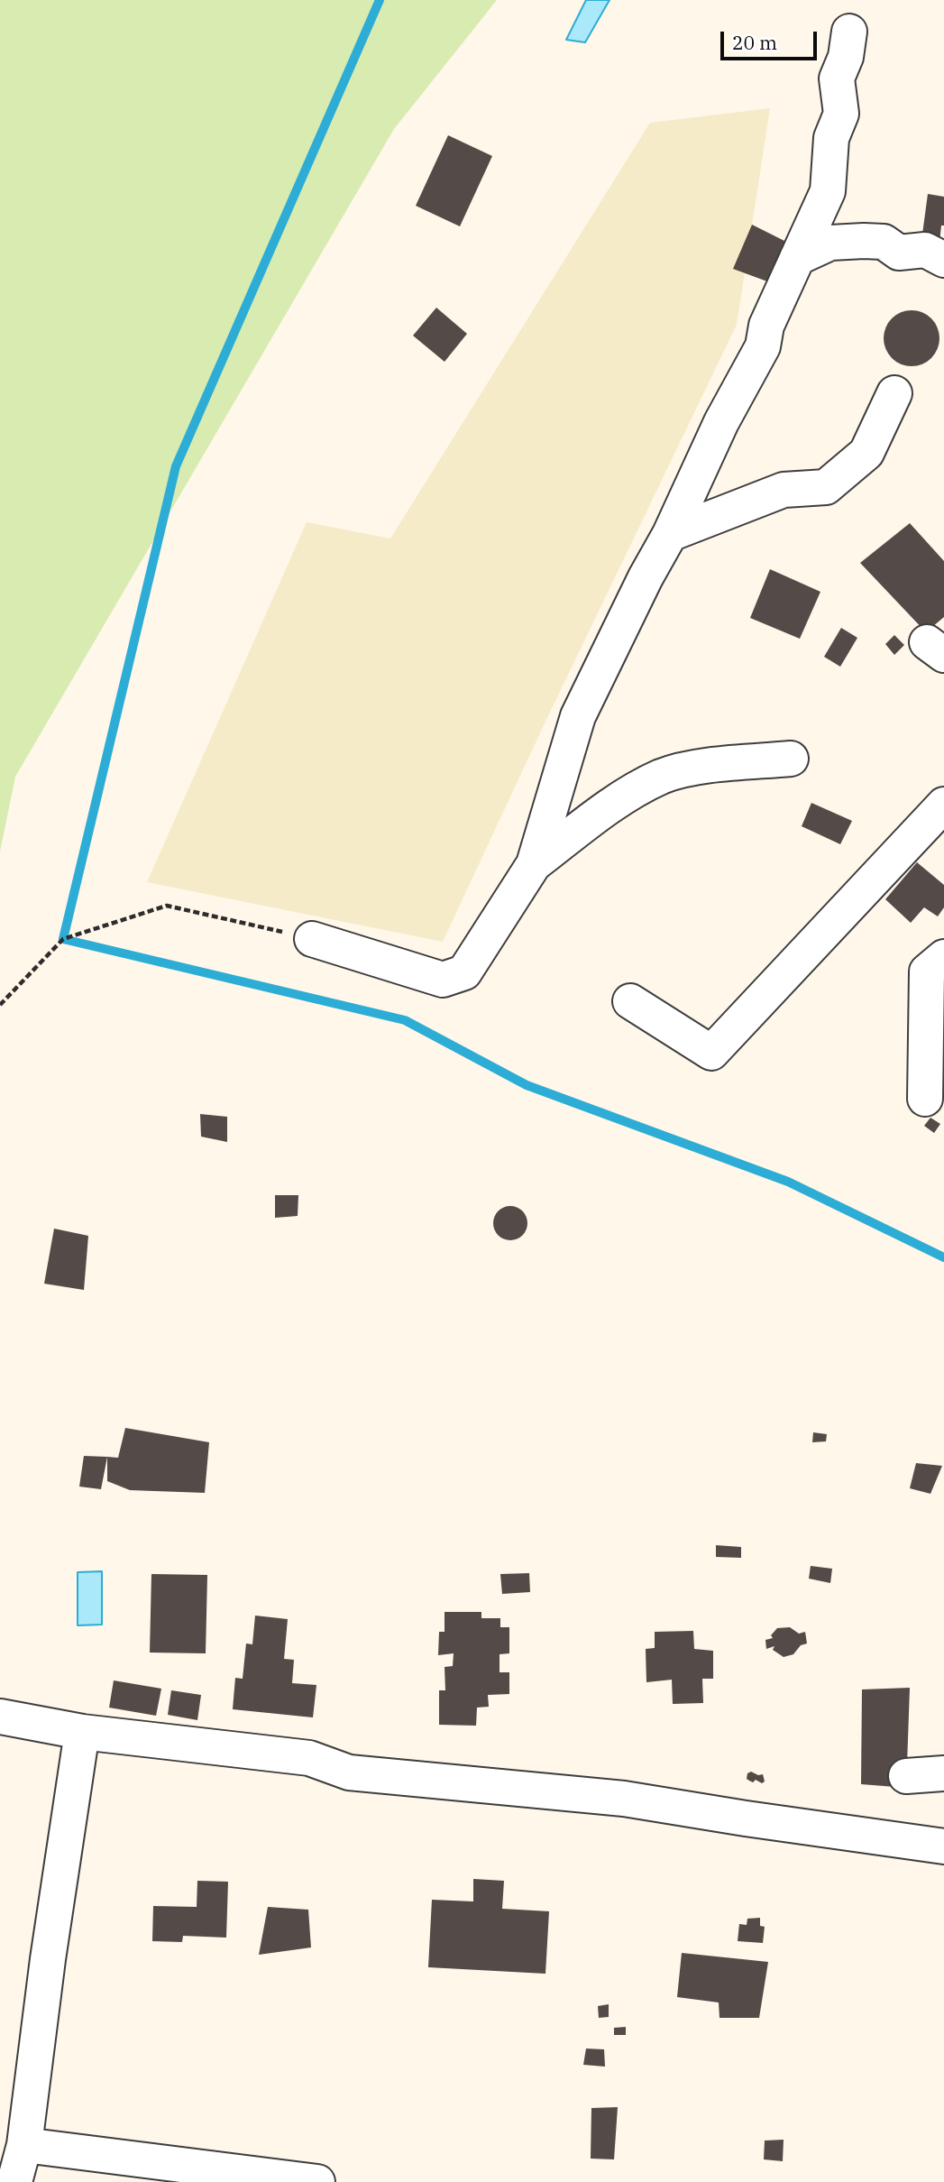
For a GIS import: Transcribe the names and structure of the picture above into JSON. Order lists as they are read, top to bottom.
{
  "scale_bar": "20 m"
}
